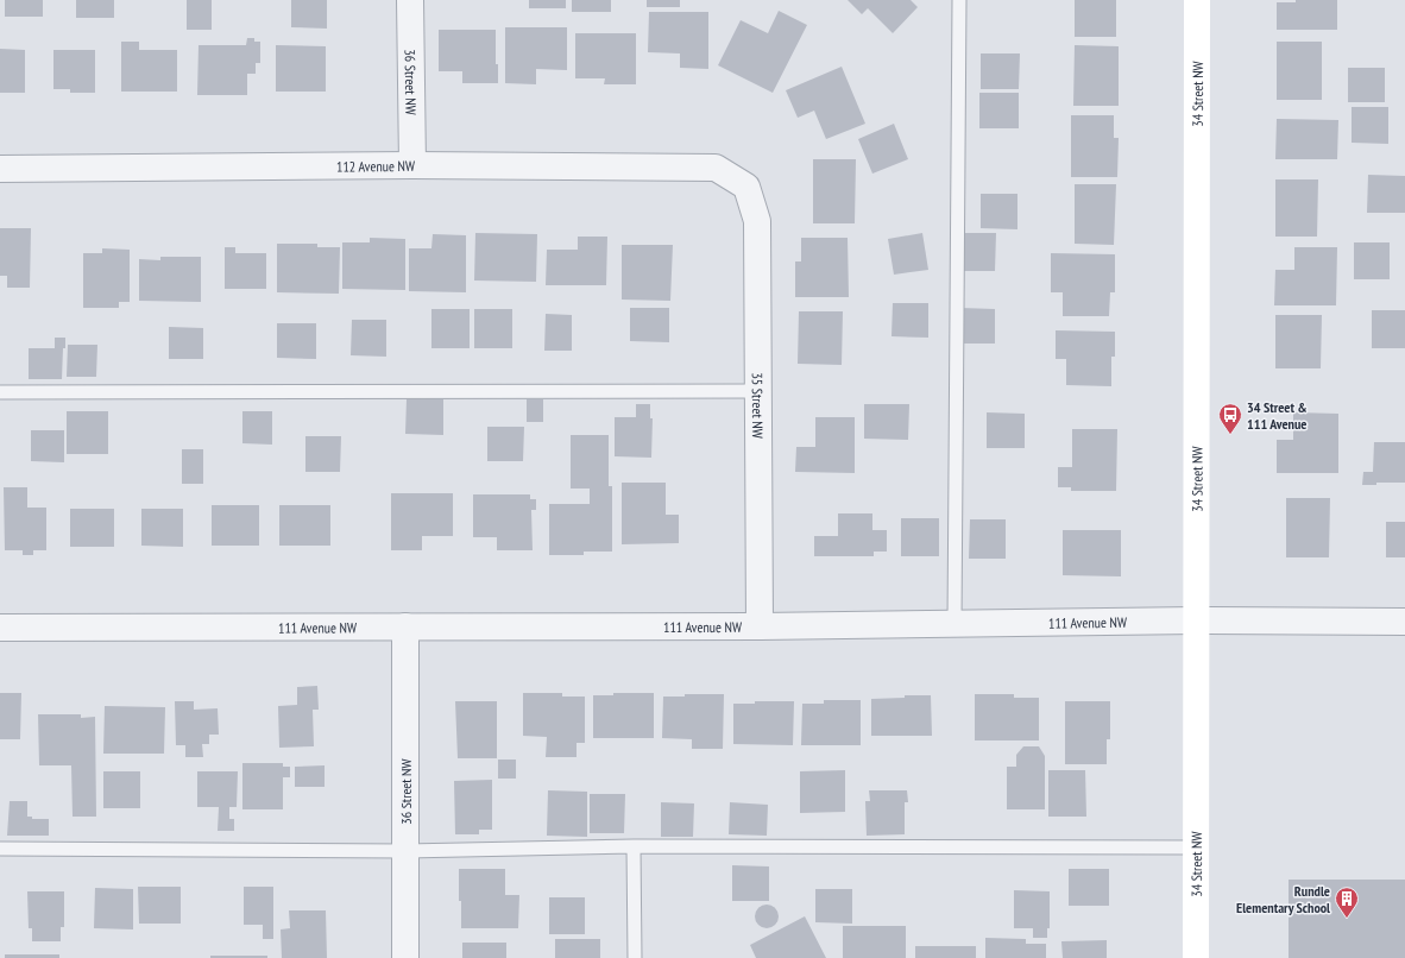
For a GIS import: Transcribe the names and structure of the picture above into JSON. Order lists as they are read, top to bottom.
{
  "streets": {
    "street": [
      "36 Street NW",
      "34 Street NW",
      "112 Avenue NW",
      "35 Street NW",
      "111 Avenue NW"
    ]
  },
  "crossings": [
    ["36 Street NW", "112 Avenue NW"],
    ["36 Street NW", "111 Avenue NW"],
    ["34 Street NW", "111 Avenue NW"],
    ["112 Avenue NW", "35 Street NW"],
    ["35 Street NW", "111 Avenue NW"]
  ],
  "places": {
    "bus stop": ["34 Street & 111 Avenue"],
    "building": ["Rundle Elementary School"]
  }
}
